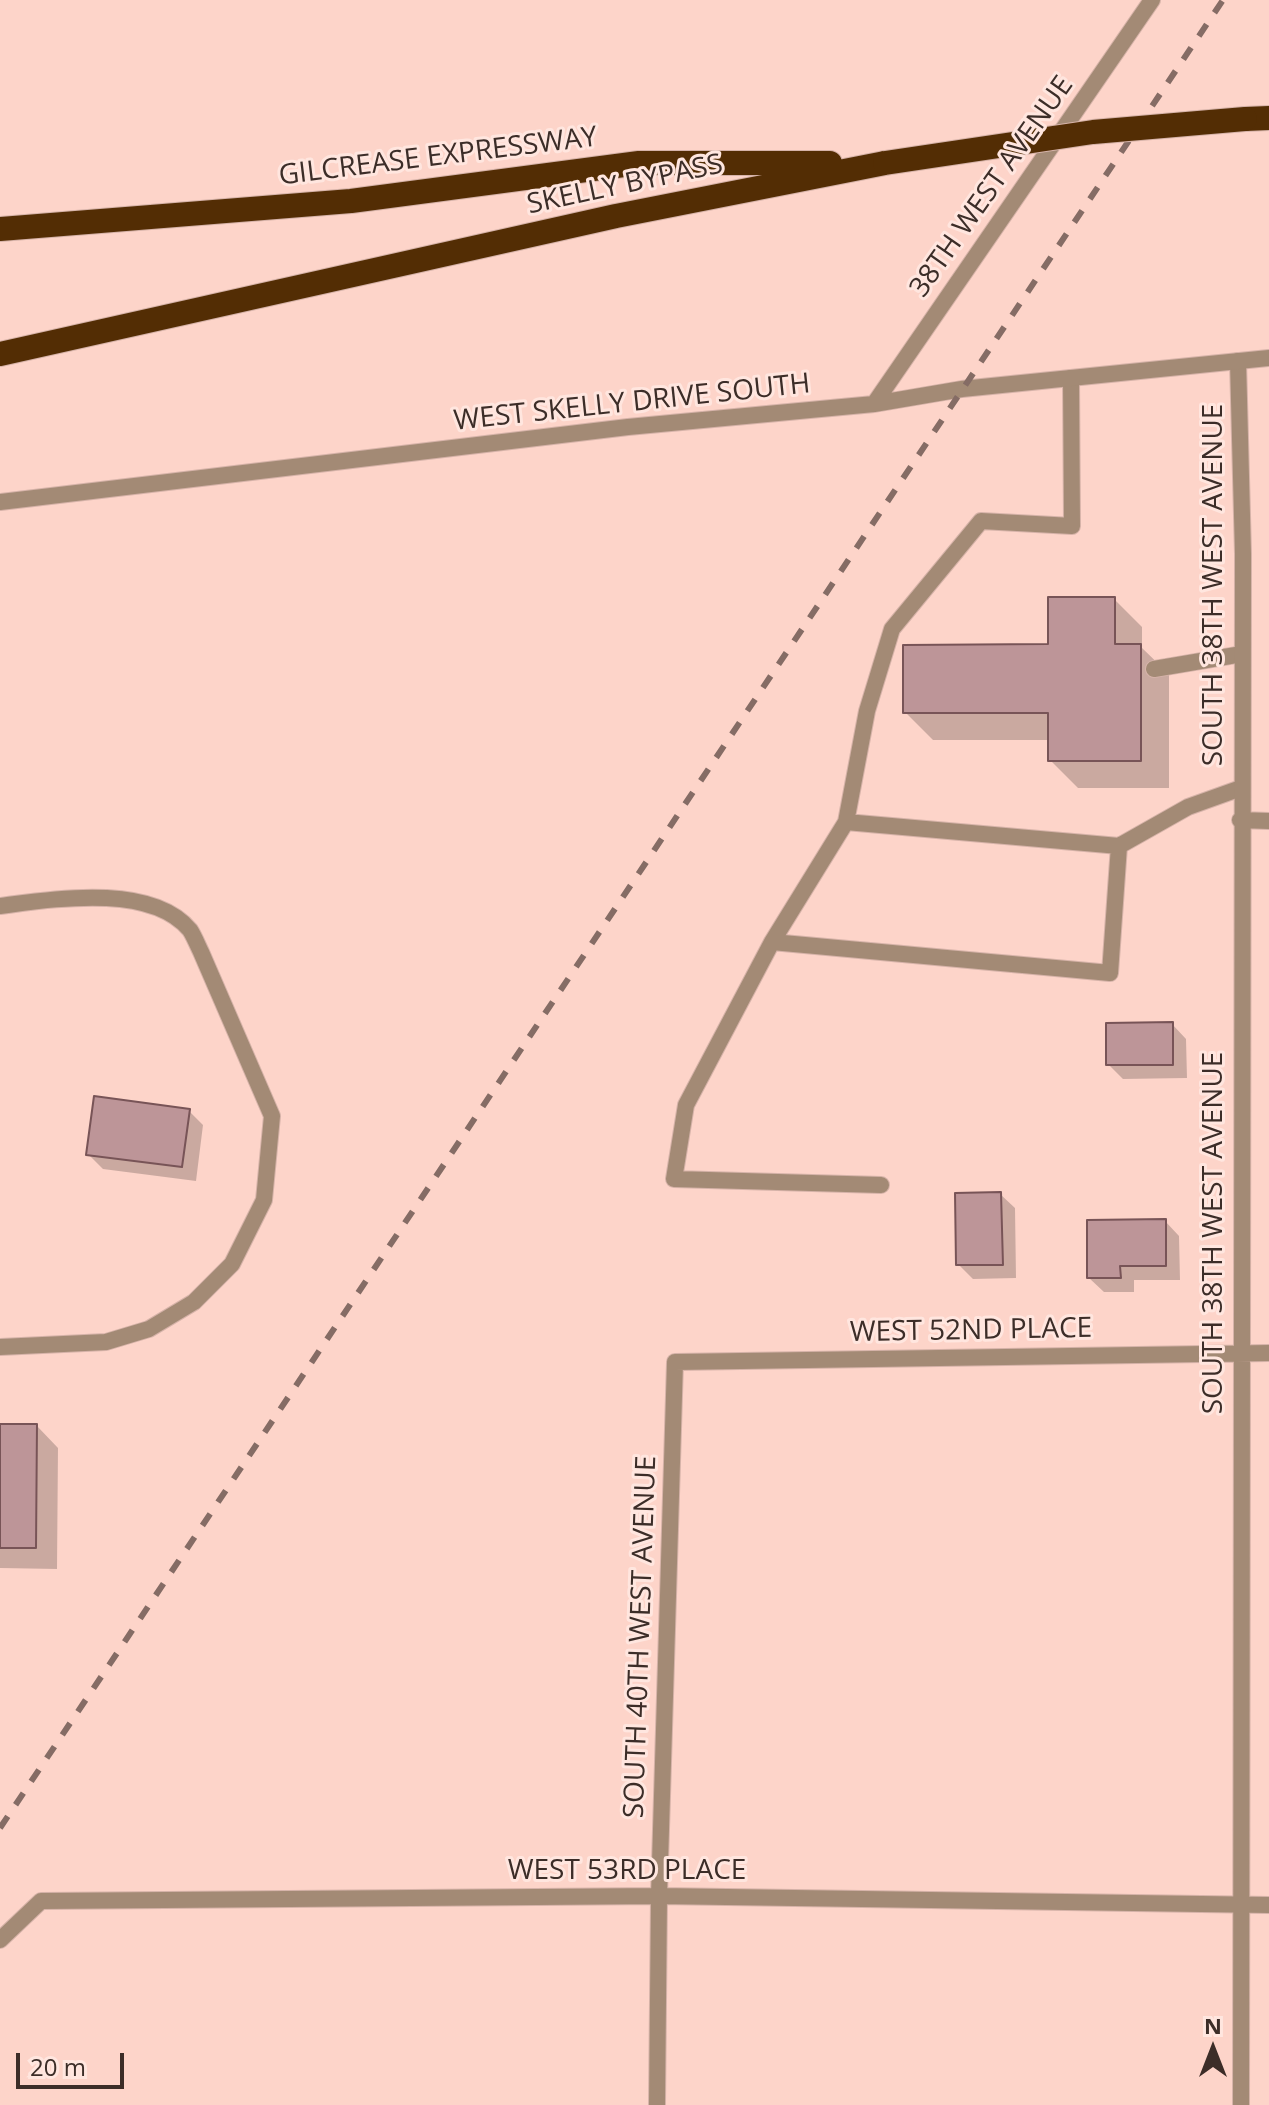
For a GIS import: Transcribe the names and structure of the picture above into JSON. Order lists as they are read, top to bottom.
{
  "streets": {
    "highway": ["GILCREASE EXPRESSWAY", "SKELLY BYPASS"],
    "street": [
      "38TH WEST AVENUE",
      "WEST SKELLY DRIVE SOUTH",
      "SOUTH 38TH WEST AVENUE",
      "WEST 52ND PLACE",
      "SOUTH 40TH WEST AVENUE",
      "WEST 53RD PLACE"
    ]
  },
  "crossings": [
    ["GILCREASE EXPRESSWAY", "SKELLY BYPASS"],
    ["38TH WEST AVENUE", "WEST SKELLY DRIVE SOUTH"],
    ["WEST SKELLY DRIVE SOUTH", "SOUTH 38TH WEST AVENUE"],
    ["SOUTH 38TH WEST AVENUE", "WEST 52ND PLACE"],
    ["SOUTH 38TH WEST AVENUE", "WEST 53RD PLACE"],
    ["WEST 52ND PLACE", "SOUTH 40TH WEST AVENUE"],
    ["SOUTH 40TH WEST AVENUE", "WEST 53RD PLACE"]
  ],
  "scale_bar": "20 m",
  "north": "top"
}
